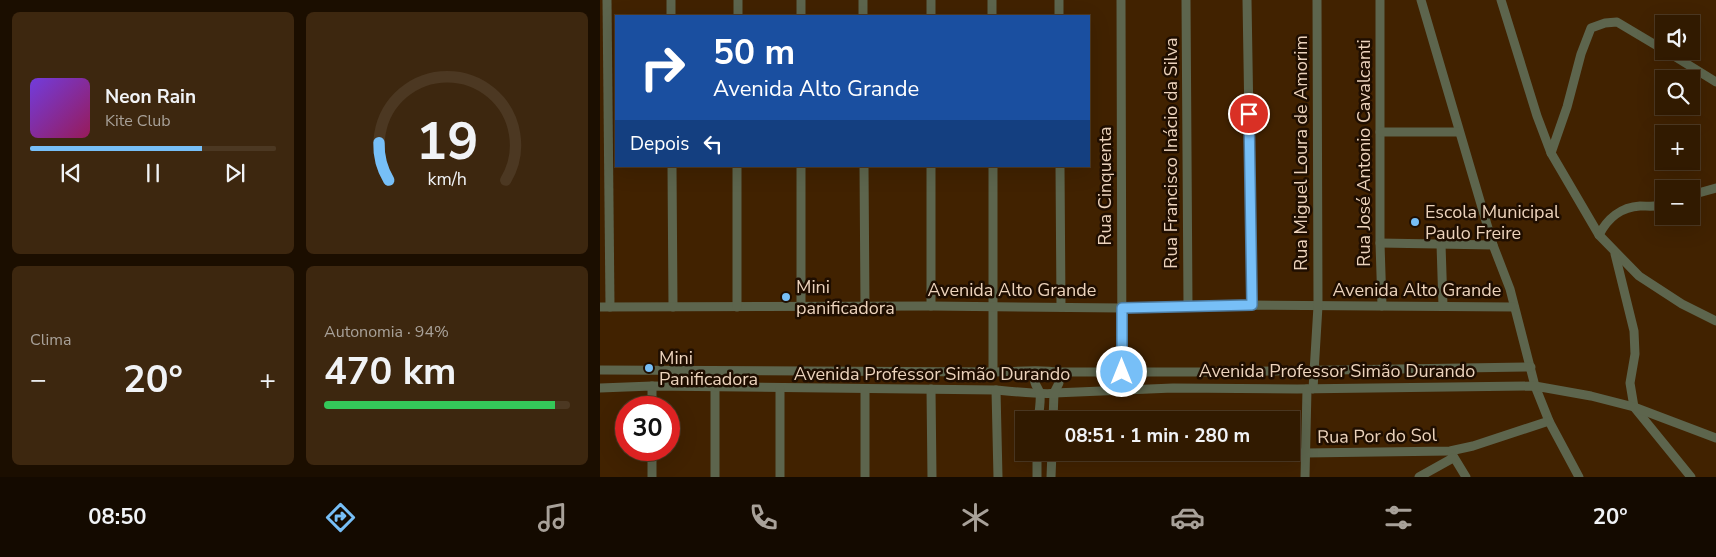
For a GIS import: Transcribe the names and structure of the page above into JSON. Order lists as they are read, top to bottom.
{
  "streets": {
    "street": [
      "Rua Francisco Inácio da Silva",
      "Rua Miguel Loura de Amorim",
      "Rua José Antonio Cavalcanti",
      "Rua Cinquenta",
      "Avenida Alto Grande",
      "Avenida Professor Simão Durando",
      "Rua Por do Sol"
    ]
  },
  "crossings": [
    ["Rua Francisco Inácio da Silva", "Avenida Alto Grande"],
    ["Rua Miguel Loura de Amorim", "Avenida Alto Grande"],
    ["Rua Miguel Loura de Amorim", "Avenida Professor Simão Durando"],
    ["Rua Miguel Loura de Amorim", "Rua Por do Sol"],
    ["Rua José Antonio Cavalcanti", "Avenida Alto Grande"],
    ["Rua Cinquenta", "Avenida Alto Grande"],
    ["Rua Cinquenta", "Avenida Professor Simão Durando"]
  ],
  "places": ["Escola Municipal Paulo Freire", "Mini panificadora", "Mini Panificadora"],
  "page": {
    "map_buttons": ["+", "−"],
    "turn": ["50 m", "Avenida Alto Grande"],
    "song": ["Neon Rain", "Kite Club"],
    "then": "Depois",
    "tile": [
      "Clima",
      ["Autonomia · 94%", "470 km"]
    ],
    "heat": ["−", "20°", "+"],
    "limit": "30",
    "trip": "08:51 · 1 min · 280 m",
    "tabs": ["08:50", "20°"],
    "gauge": ["19", "km/h"]
  }
}
